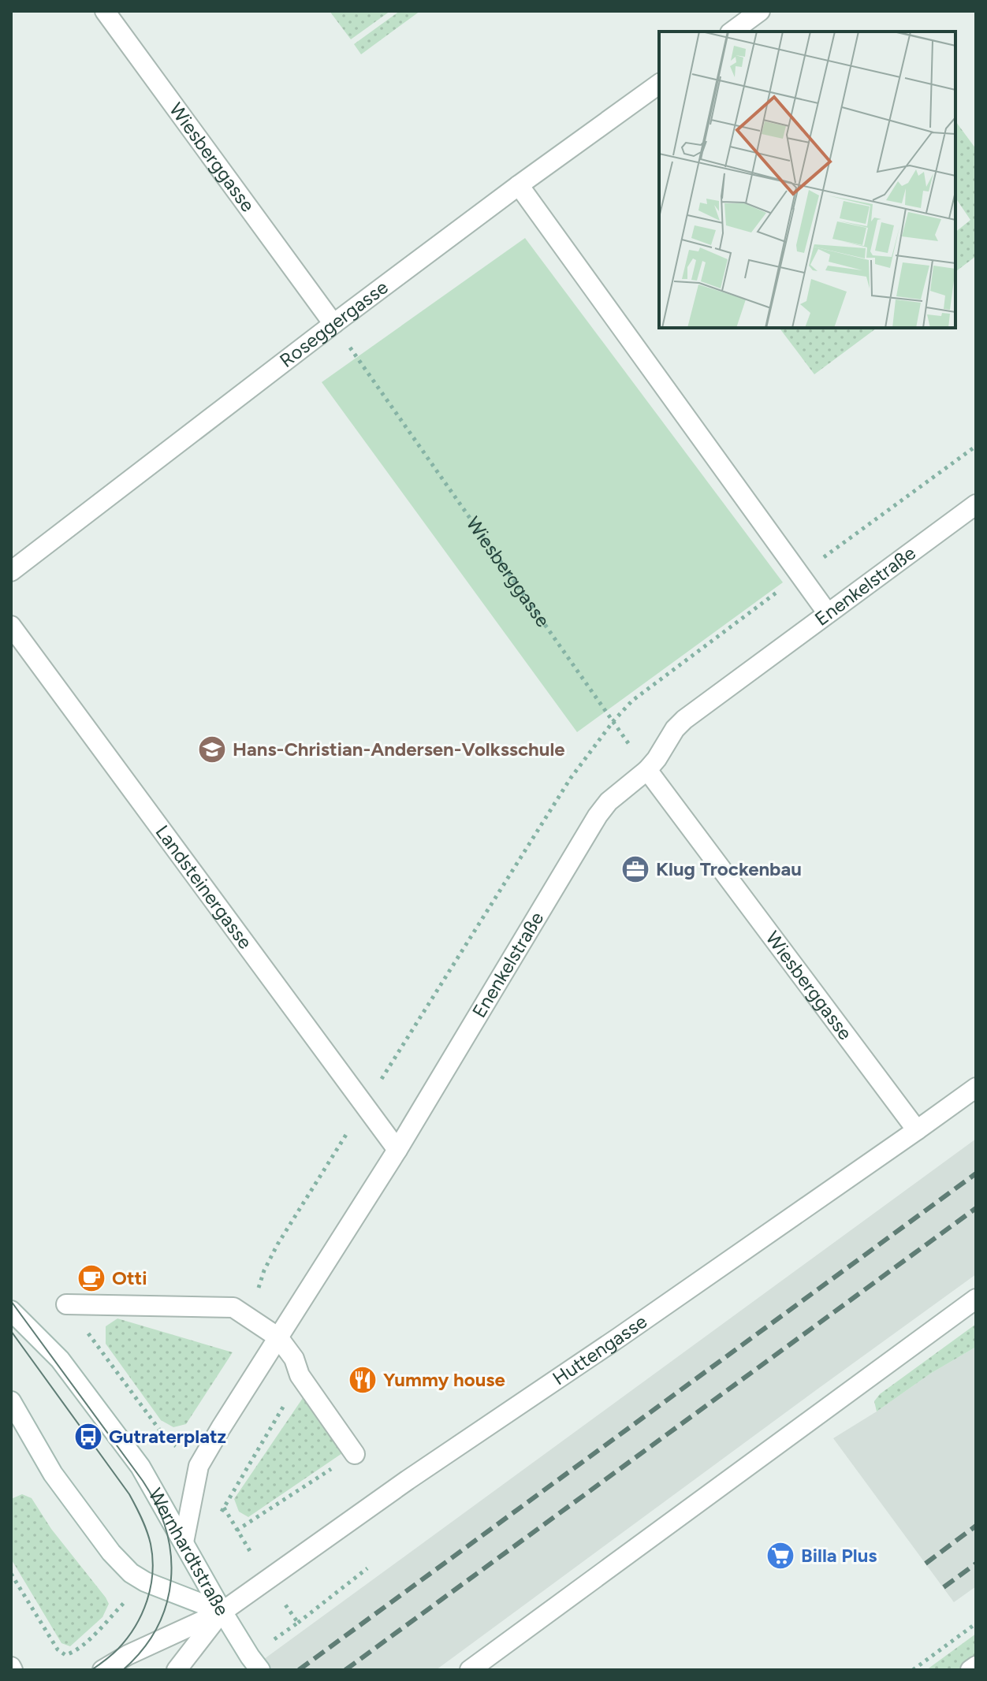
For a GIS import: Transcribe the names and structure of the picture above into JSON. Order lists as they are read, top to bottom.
{
  "streets": {
    "street": [
      "Wiesberggasse",
      "Roseggergasse",
      "Enenkelstraße",
      "Landsteinergasse",
      "Huttengasse",
      "Wernhardtstraße"
    ]
  },
  "crossings": [
    ["Wiesberggasse", "Roseggergasse"],
    ["Wiesberggasse", "Enenkelstraße"],
    ["Wiesberggasse", "Huttengasse"],
    ["Enenkelstraße", "Landsteinergasse"],
    ["Enenkelstraße", "Wernhardtstraße"],
    ["Huttengasse", "Wernhardtstraße"]
  ],
  "places": {
    "school or university": ["Hans-Christian-Andersen-Volksschule"],
    "office": ["Klug Trockenbau"],
    "cafe": ["Otti"],
    "restaurant": ["Yummy house"],
    "bus stop": ["Gutraterplatz"],
    "supermarket": ["Billa Plus"]
  }
}
